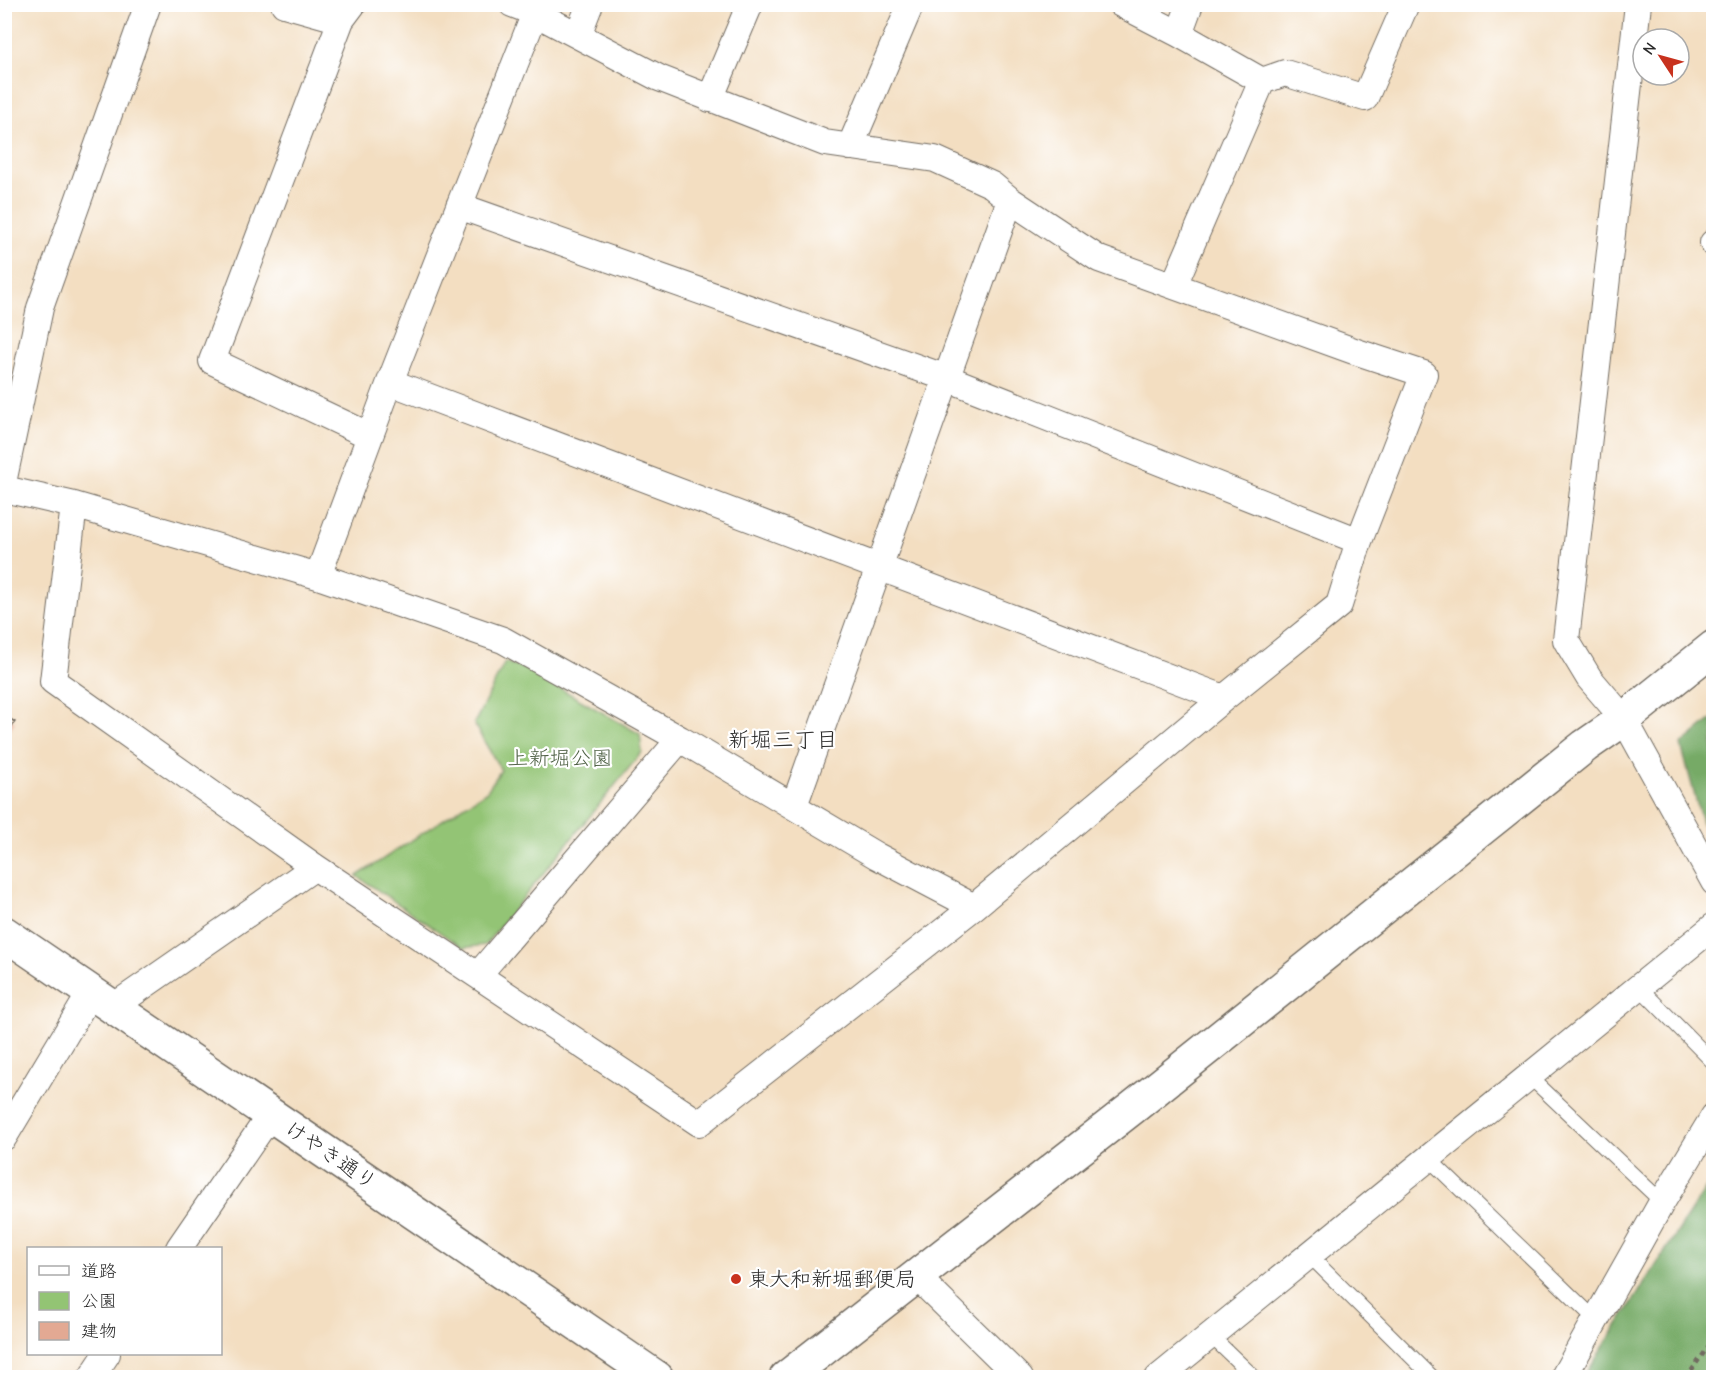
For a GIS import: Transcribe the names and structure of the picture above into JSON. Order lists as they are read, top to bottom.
{
  "streets": {
    "street": ["けやき通り"]
  },
  "districts": ["新堀三丁目"],
  "parks": ["上新堀公園"],
  "places": ["東大和新堀郵便局"],
  "legend": ["道路", "公園", "建物"],
  "north": "top left"
}
